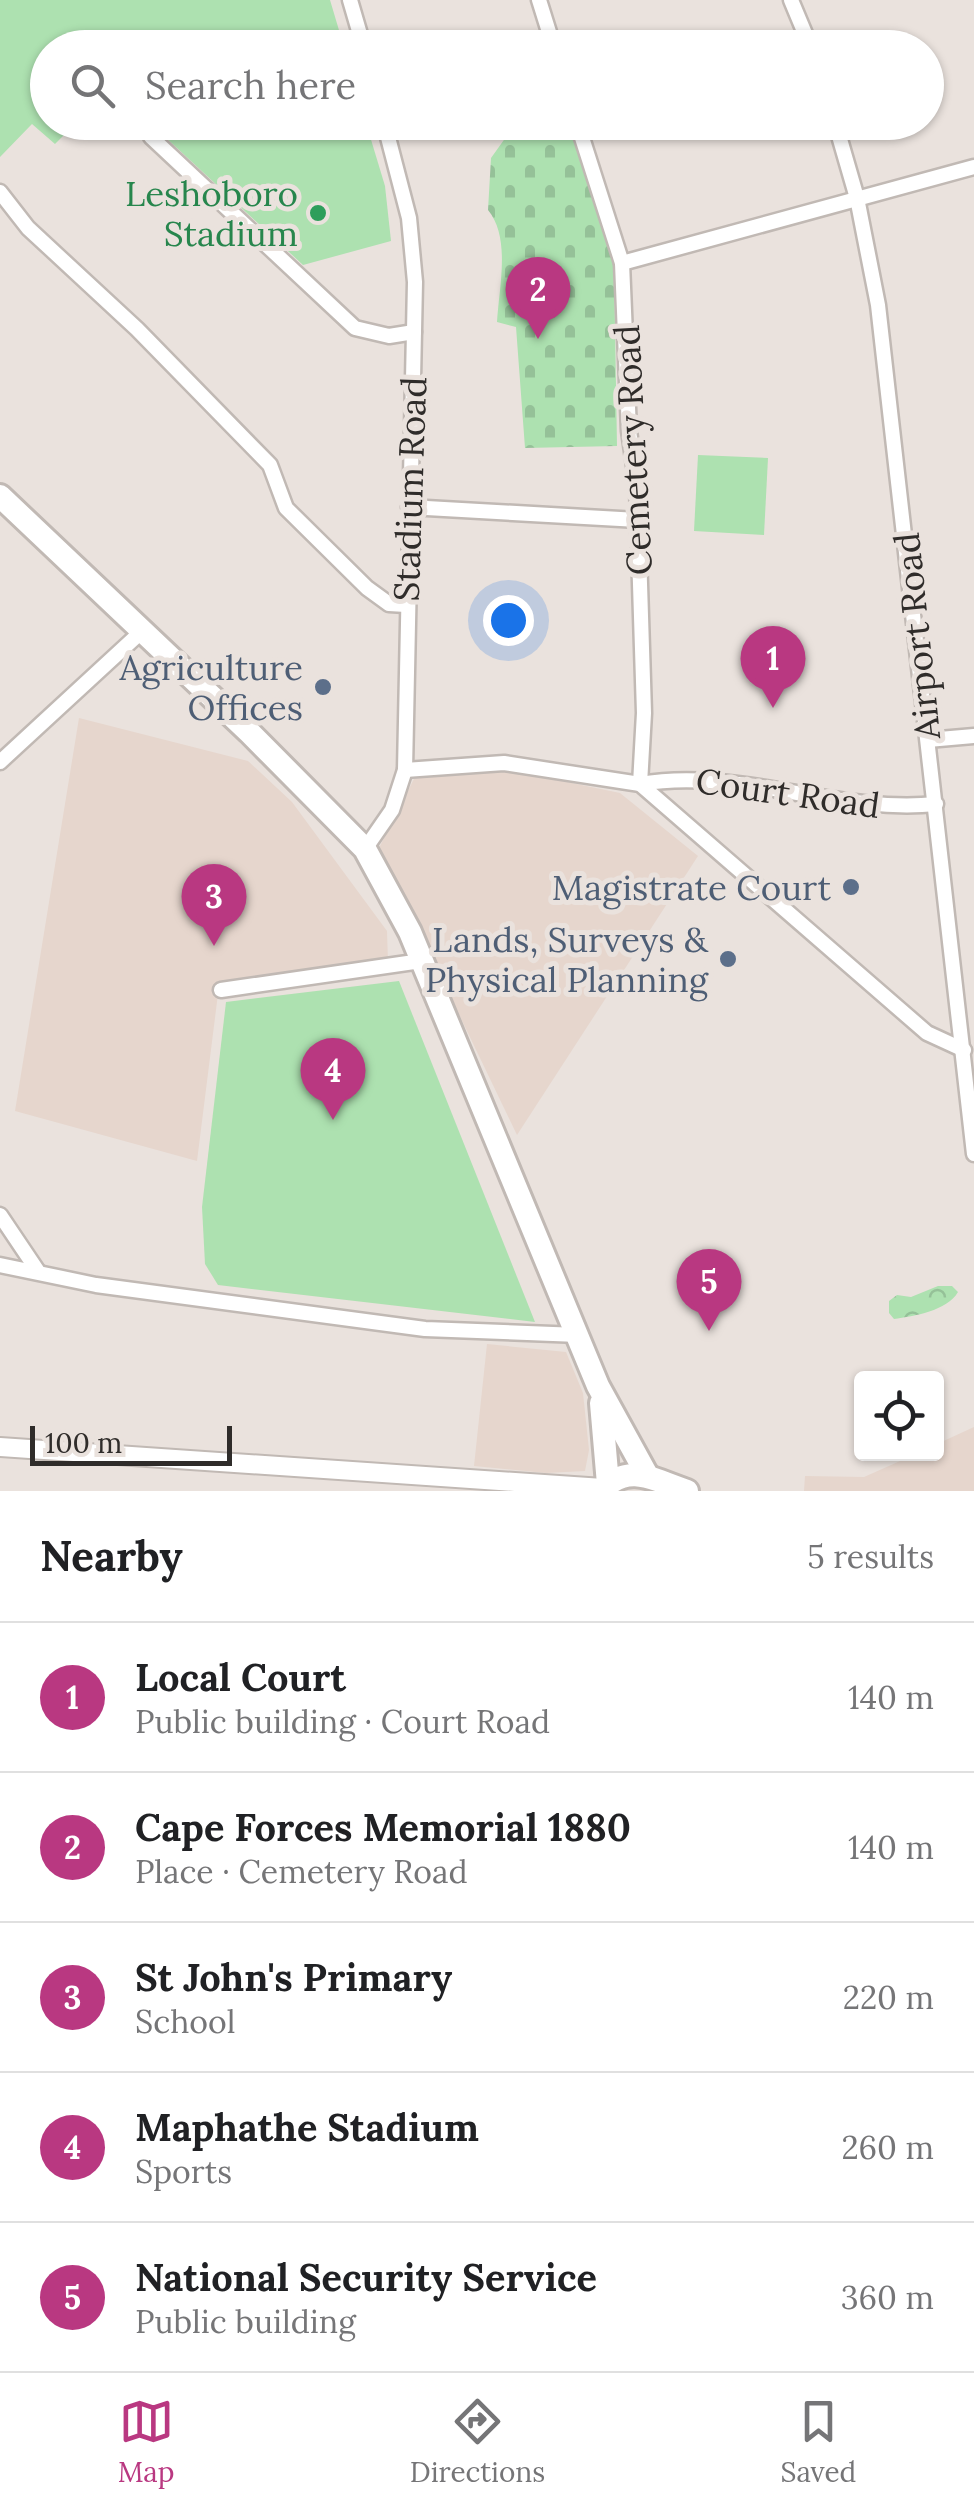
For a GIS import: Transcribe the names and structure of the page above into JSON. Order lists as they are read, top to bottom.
{
  "streets": {
    "street": [
      "Cemetery Road",
      "Stadium Road",
      "Airport Road",
      "Court Road"
    ]
  },
  "crossings": [
    ["Cemetery Road", "Court Road"],
    ["Stadium Road", "Court Road"],
    ["Airport Road", "Court Road"]
  ],
  "places": [
    "Leshoboro Stadium",
    "Agriculture Offices",
    "Magistrate Court",
    "Lands, Surveys & Physical Planning"
  ],
  "scale_bar": "100 m",
  "page": {
    "search": "Search here",
    "pins": [
      "2",
      "1",
      "3",
      "4",
      "5"
    ],
    "scale": "100 m",
    "heading": ["Nearby", "5 results"],
    "list": [
      {
        "mark": "1",
        "name": "Local Court",
        "note": "Public building · Court Road",
        "value": "140 m"
      },
      {
        "mark": "2",
        "name": "Cape Forces Memorial 1880",
        "note": "Place · Cemetery Road",
        "value": "140 m"
      },
      {
        "mark": "3",
        "name": "St John's Primary",
        "note": "School",
        "value": "220 m"
      },
      {
        "mark": "4",
        "name": "Maphathe Stadium",
        "note": "Sports",
        "value": "260 m"
      },
      {
        "mark": "5",
        "name": "National Security Service",
        "note": "Public building",
        "value": "360 m"
      }
    ],
    "nav": ["Map", "Directions", "Saved"]
  }
}
